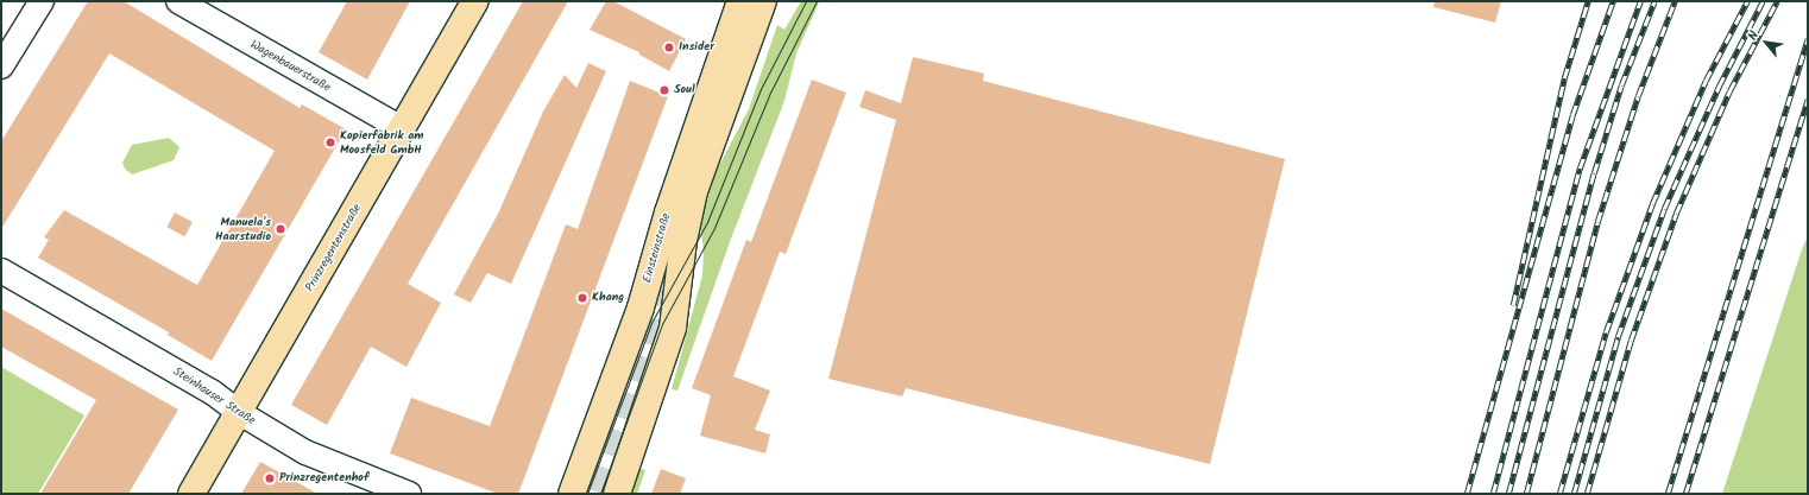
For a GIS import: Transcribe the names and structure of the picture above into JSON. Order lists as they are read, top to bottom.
{
  "streets": {
    "main road": ["Prinzregentenstraße", "Einsteinstraße"],
    "street": ["Wagenbauerstraße", "Steinhauser Straße"]
  },
  "crossings": [
    ["Wagenbauerstraße", "Prinzregentenstraße"],
    ["Prinzregentenstraße", "Steinhauser Straße"]
  ],
  "places": [
    "Insider",
    "Soul",
    "Kopierfabrik am Moosfeld GmbH",
    "Manuela's Haarstudio",
    "Khang",
    "Prinzregentenhof"
  ],
  "north": "top left"
}
